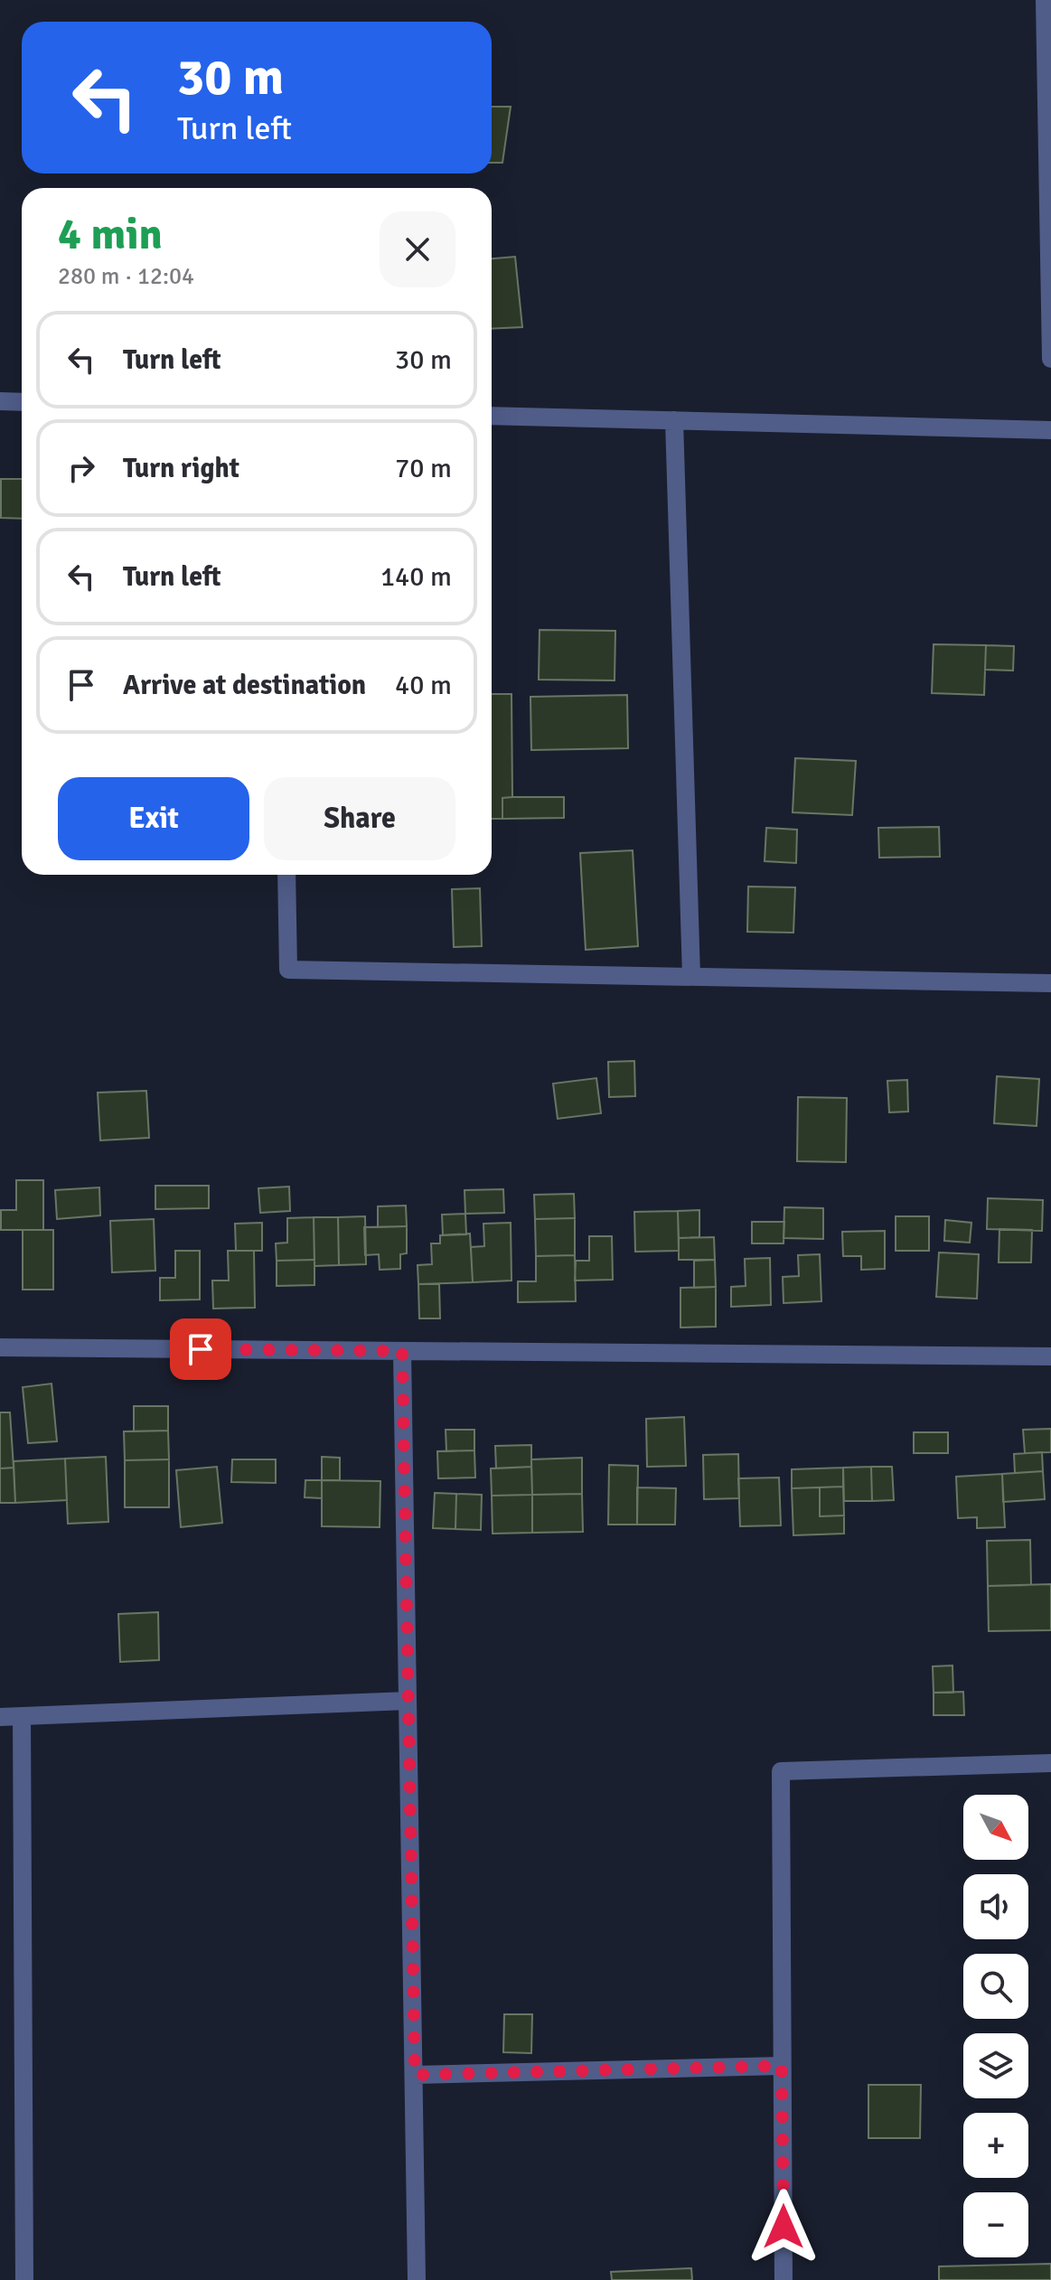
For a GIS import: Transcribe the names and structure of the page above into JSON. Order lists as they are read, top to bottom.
{
  "north": "bottom right",
  "page": {
    "turn": ["30 m", "Turn left"],
    "heading": ["4 min", "280 m · 12:04"],
    "list": [
      {
        "name": "Turn left",
        "value": "30 m"
      },
      {
        "name": "Turn right",
        "value": "70 m"
      },
      {
        "name": "Turn left",
        "value": "140 m"
      },
      {
        "name": "Arrive at destination",
        "value": "40 m"
      }
    ],
    "buttons": ["Exit", "Share"],
    "map_buttons": ["+", "−"]
  }
}
